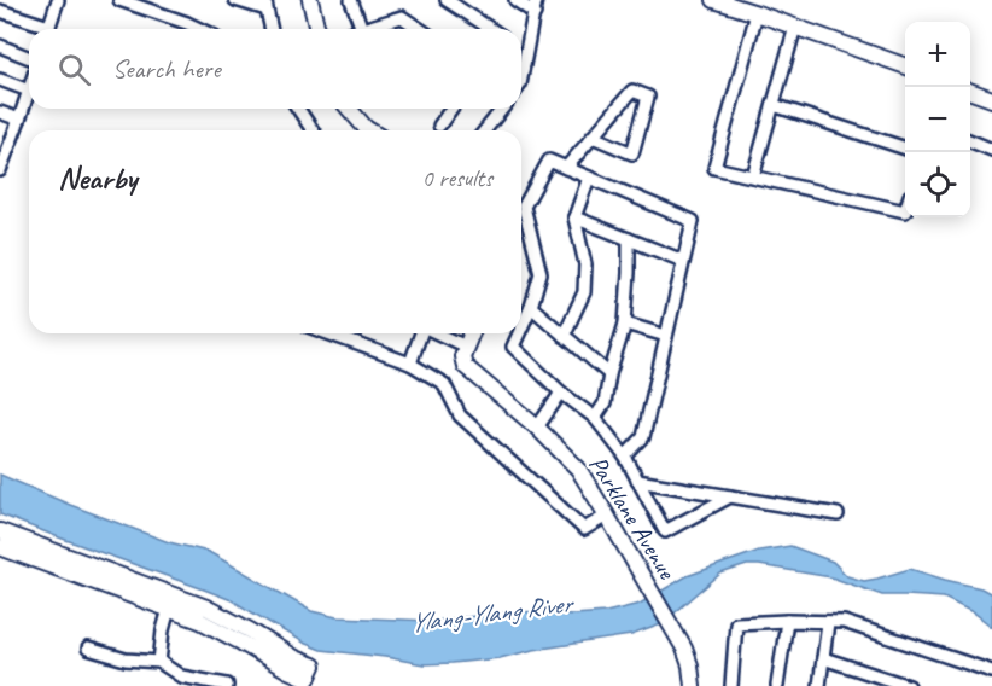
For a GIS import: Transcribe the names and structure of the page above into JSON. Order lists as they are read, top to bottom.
{
  "streets": {
    "street": ["Parklane Avenue"]
  },
  "water": ["Ylang-Ylang River"],
  "page": {
    "map_buttons": ["+", "−"],
    "search": "Search here",
    "heading": ["Nearby", "0 results"]
  }
}
